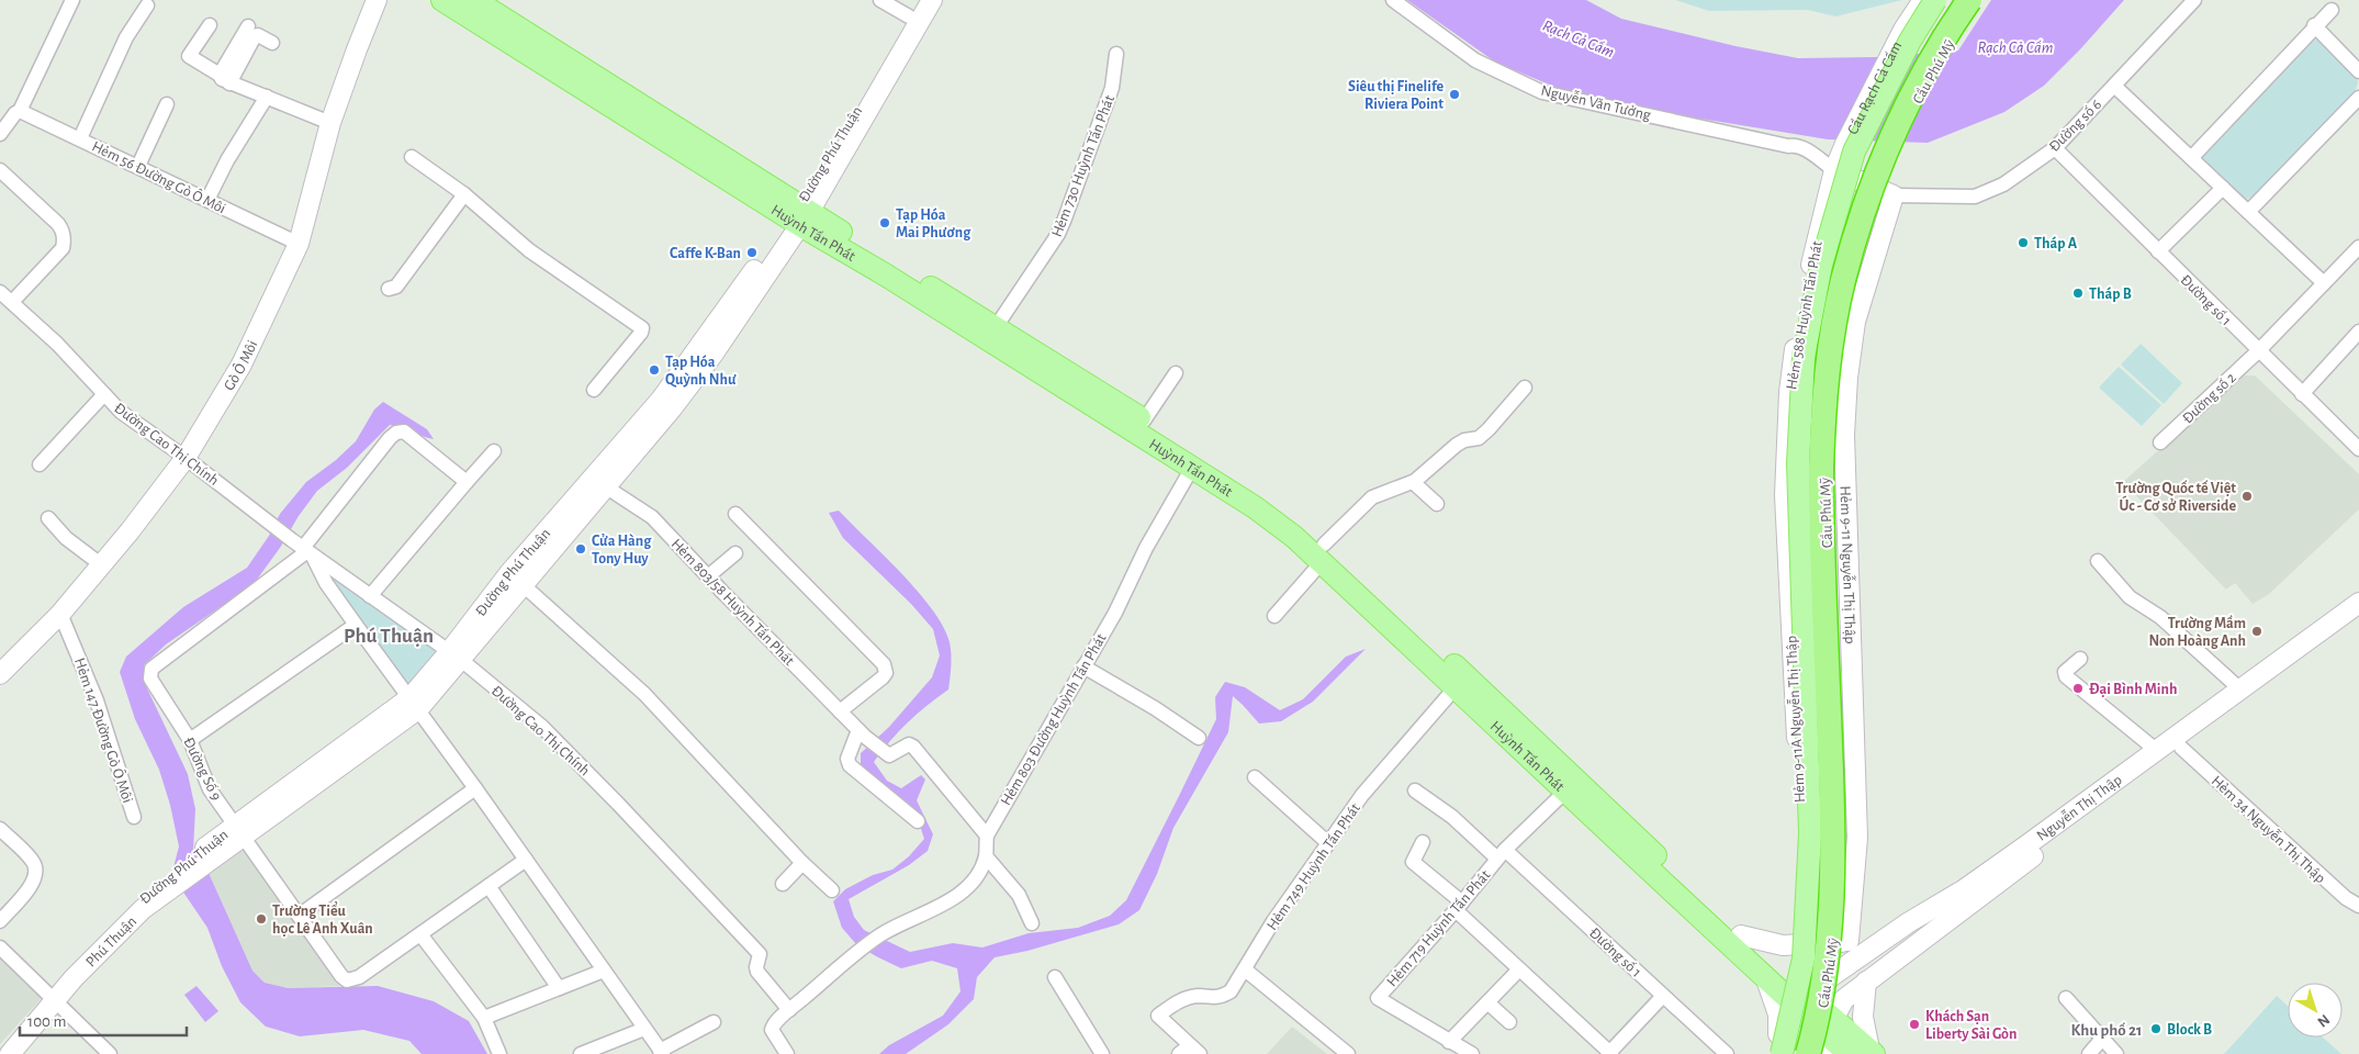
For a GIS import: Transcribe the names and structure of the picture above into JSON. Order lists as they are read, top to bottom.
{
  "streets": {
    "highway": ["Cầu Phú Mỹ"],
    "main road": ["Huỳnh Tấn Phát"],
    "street": [
      "Cầu Rạch Cả Cấm",
      "Nguyễn Văn Tưởng",
      "Đường số 6",
      "Đường Phú Thuận",
      "Hẻm 730 Huỳnh Tấn Phát",
      "Hẻm 56 Đường Gò Ô Môi",
      "Đường số 1",
      "Hẻm 588 Huỳnh Tấn Phát",
      "Gò Ô Môi",
      "Đường số 2",
      "Đường Cao Thị Chính",
      "Hẻm 9-11 Nguyễn Thị Thập",
      "Hẻm 803/58 Huỳnh Tấn Phát",
      "Hẻm 803 Đường Huỳnh Tấn Phát",
      "Hẻm 9-11A Nguyễn Thị Thập",
      "Hẻm 147 Đường Gò Ô Môi",
      "Đường Số 9",
      "Nguyễn Thị Thập",
      "Hẻm 34 Nguyễn Thị Thập",
      "Hẻm 749 Huỳnh Tấn Phát",
      "Hẻm 719 Huỳnh Tấn Phát",
      "Phú Thuận"
    ]
  },
  "crossings": [
    ["Cầu Phú Mỹ", "Nguyễn Thị Thập"],
    ["Cầu Rạch Cả Cấm", "Nguyễn Văn Tưởng"],
    ["Cầu Rạch Cả Cấm", "Hẻm 588 Huỳnh Tấn Phát"],
    ["Nguyễn Văn Tưởng", "Hẻm 588 Huỳnh Tấn Phát"],
    ["Đường số 6", "Đường số 1"],
    ["Đường số 6", "Hẻm 9-11 Nguyễn Thị Thập"],
    ["Đường Phú Thuận", "Huỳnh Tấn Phát"],
    ["Đường Phú Thuận", "Đường Cao Thị Chính"],
    ["Đường Phú Thuận", "Hẻm 803/58 Huỳnh Tấn Phát"],
    ["Đường Phú Thuận", "Đường Số 9"],
    ["Đường Phú Thuận", "Phú Thuận"],
    ["Hẻm 730 Huỳnh Tấn Phát", "Huỳnh Tấn Phát"],
    ["Hẻm 56 Đường Gò Ô Môi", "Gò Ô Môi"],
    ["Huỳnh Tấn Phát", "Hẻm 803 Đường Huỳnh Tấn Phát"],
    ["Huỳnh Tấn Phát", "Nguyễn Thị Thập"],
    ["Huỳnh Tấn Phát", "Hẻm 749 Huỳnh Tấn Phát"],
    ["Huỳnh Tấn Phát", "Hẻm 719 Huỳnh Tấn Phát"],
    ["Đường số 1", "Đường số 2"],
    ["Đường số 1", "Hẻm 719 Huỳnh Tấn Phát"],
    ["Hẻm 588 Huỳnh Tấn Phát", "Hẻm 9-11A Nguyễn Thị Thập"],
    ["Gò Ô Môi", "Đường Cao Thị Chính"],
    ["Gò Ô Môi", "Hẻm 147 Đường Gò Ô Môi"],
    ["Đường Cao Thị Chính", "Hẻm 803 Đường Huỳnh Tấn Phát"],
    ["Đường Cao Thị Chính", "Đường Số 9"],
    ["Hẻm 803/58 Huỳnh Tấn Phát", "Hẻm 803 Đường Huỳnh Tấn Phát"],
    ["Nguyễn Thị Thập", "Hẻm 34 Nguyễn Thị Thập"]
  ],
  "districts": ["Phú Thuận", "Khu phố 21"],
  "water": ["Rạch Cả Cấm"],
  "places": [
    "Siêu thị Finelife Riviera Point",
    "Tạp Hóa Mai Phương",
    "Tháp A",
    "Caffe K-Ban",
    "Tháp B",
    "Tạp Hóa Quỳnh Như",
    "Trường Quốc tế Việt Úc - Cơ sở Riverside",
    "Cửa Hàng Tony Huy",
    "Trường Mầm Non Hoàng Anh",
    "Đại Bình Minh",
    "Trường Tiểu học Lê Anh Xuân",
    "Khách Sạn Liberty Sài Gòn",
    "Block B"
  ],
  "scale_bar": "100 m",
  "north": "bottom right"
}
